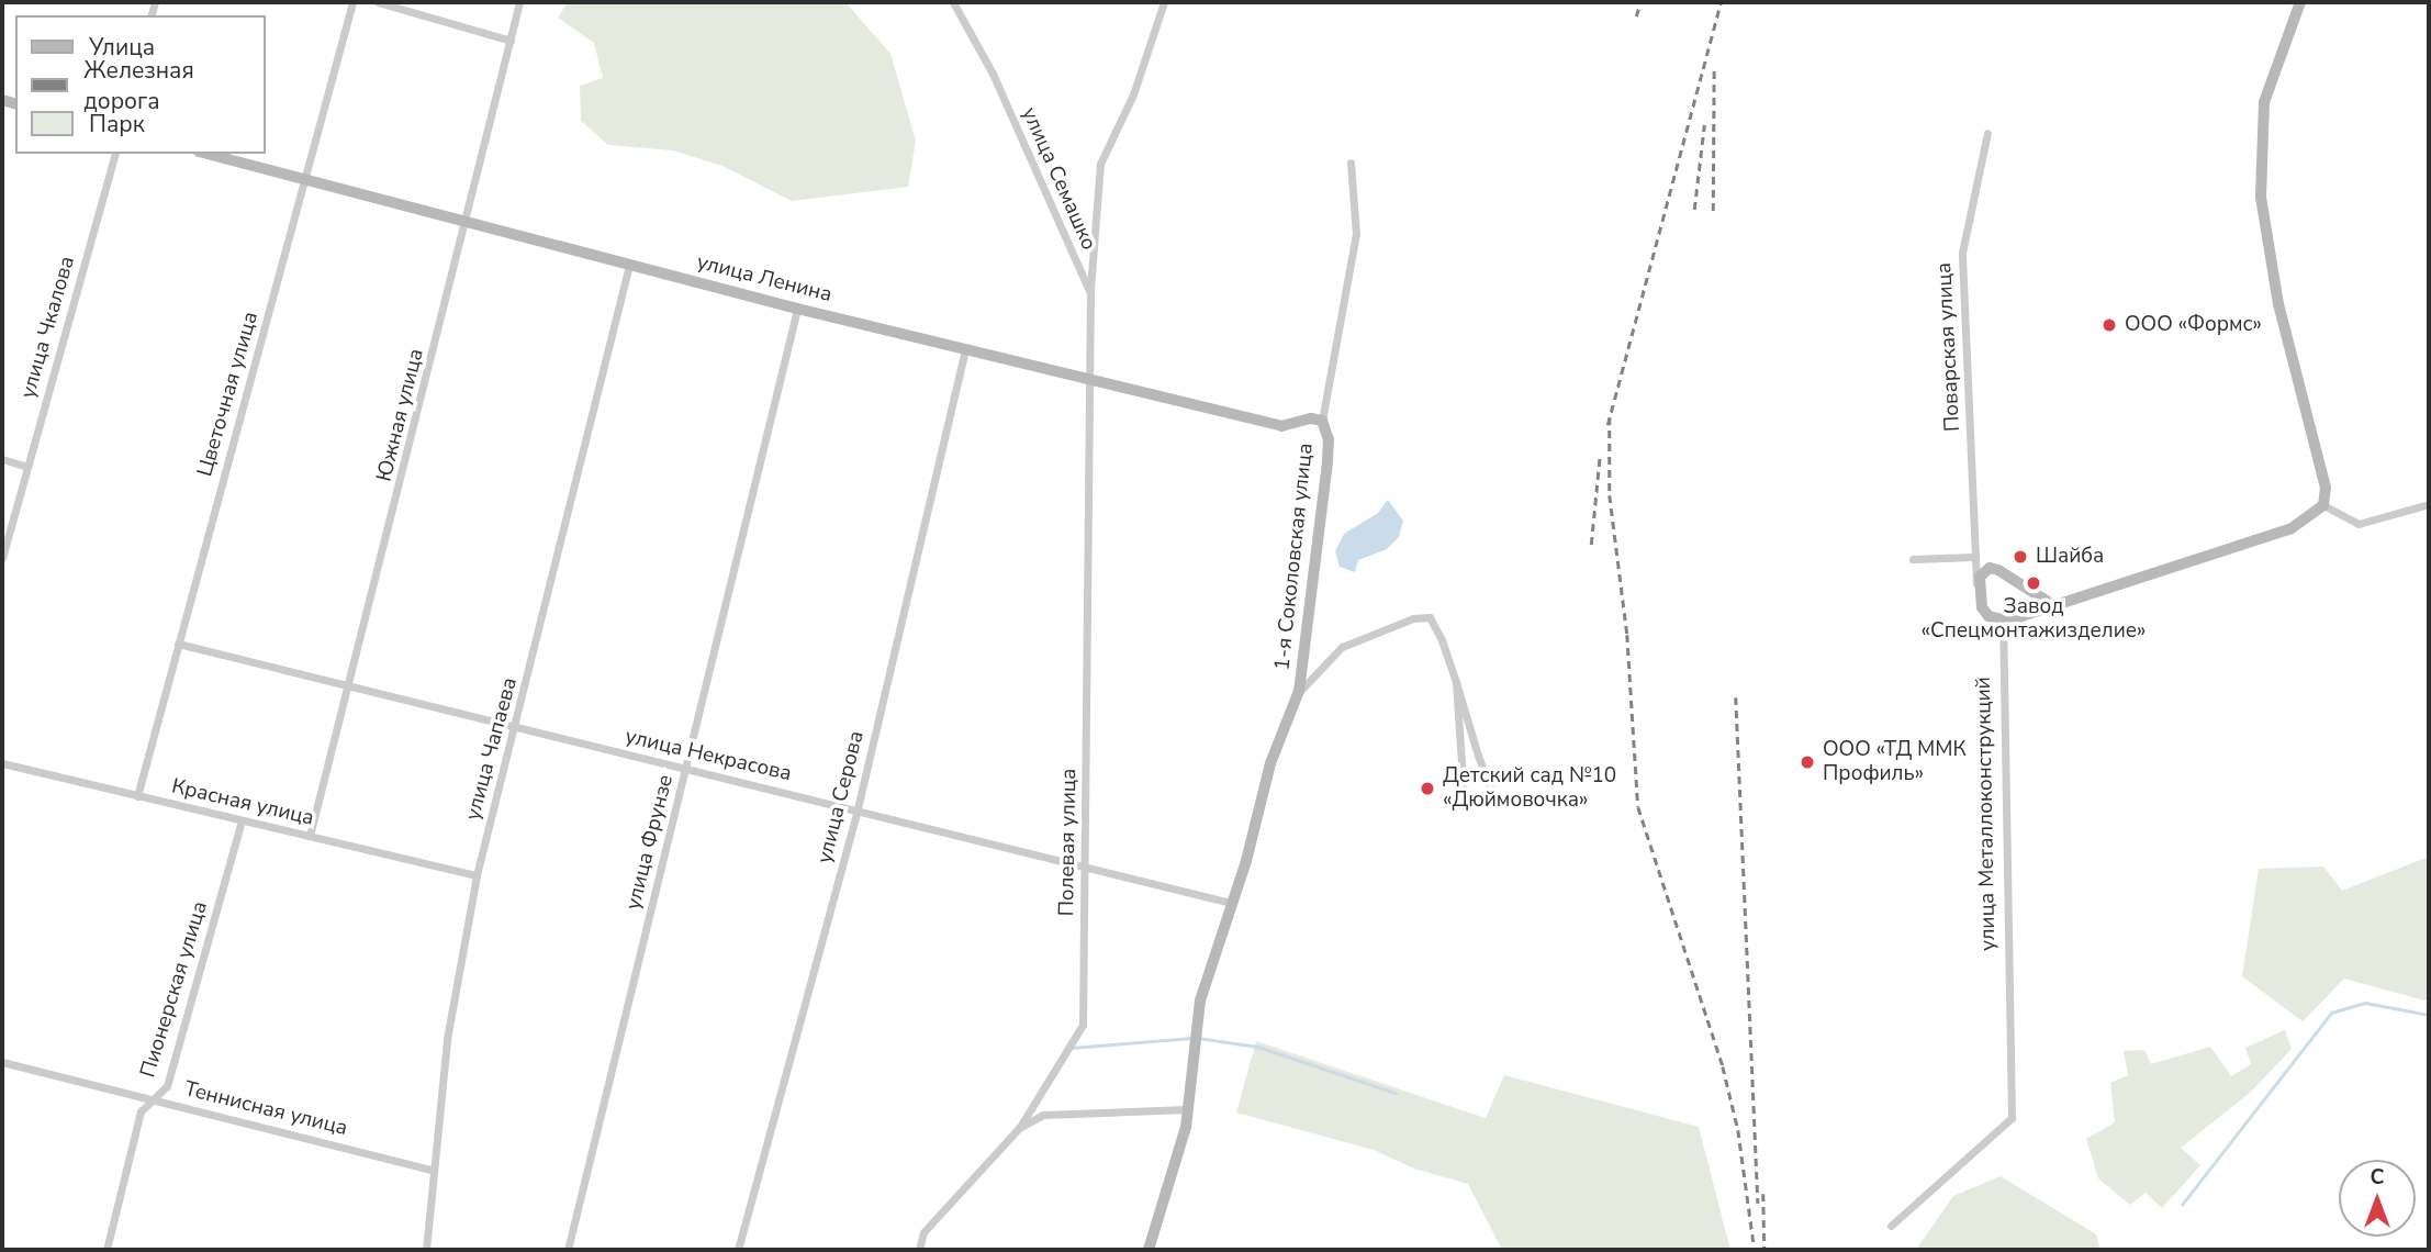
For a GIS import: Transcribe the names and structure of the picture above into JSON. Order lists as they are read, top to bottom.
{
  "streets": {
    "street": [
      "улица Семашко",
      "улица Ленина",
      "улица Чкалова",
      "Поварская улица",
      "Цветочная улица",
      "Южная улица",
      "1-я Соколовская улица",
      "улица Чапаева",
      "улица Некрасова",
      "улица Серова",
      "Красная улица",
      "улица Металлоконструкций",
      "улица Фрунзе",
      "Полевая улица",
      "Пионерская улица",
      "Теннисная улица"
    ]
  },
  "crossings": [
    ["улица Семашко", "улица Ленина"],
    ["улица Семашко", "Полевая улица"],
    ["улица Ленина", "Цветочная улица"],
    ["улица Ленина", "Южная улица"],
    ["улица Ленина", "1-я Соколовская улица"],
    ["улица Ленина", "улица Чапаева"],
    ["улица Ленина", "улица Серова"],
    ["улица Ленина", "улица Фрунзе"],
    ["улица Ленина", "Полевая улица"],
    ["Цветочная улица", "улица Некрасова"],
    ["Цветочная улица", "Красная улица"],
    ["Южная улица", "улица Некрасова"],
    ["Южная улица", "Красная улица"],
    ["1-я Соколовская улица", "улица Некрасова"],
    ["улица Чапаева", "улица Некрасова"],
    ["улица Чапаева", "Красная улица"],
    ["улица Чапаева", "Теннисная улица"],
    ["улица Некрасова", "улица Серова"],
    ["улица Некрасова", "улица Фрунзе"],
    ["улица Некрасова", "Полевая улица"],
    ["Красная улица", "Пионерская улица"],
    ["Пионерская улица", "Теннисная улица"]
  ],
  "places": [
    "ООО «Формс»",
    "Шайба",
    "Завод «Спецмонтажизделие»",
    "ООО «ТД ММК Профиль»",
    "Детский сад №10 «Дюймовочка»"
  ],
  "legend": ["Улица", "Железная дорога", "Парк"],
  "north": "top"
}
